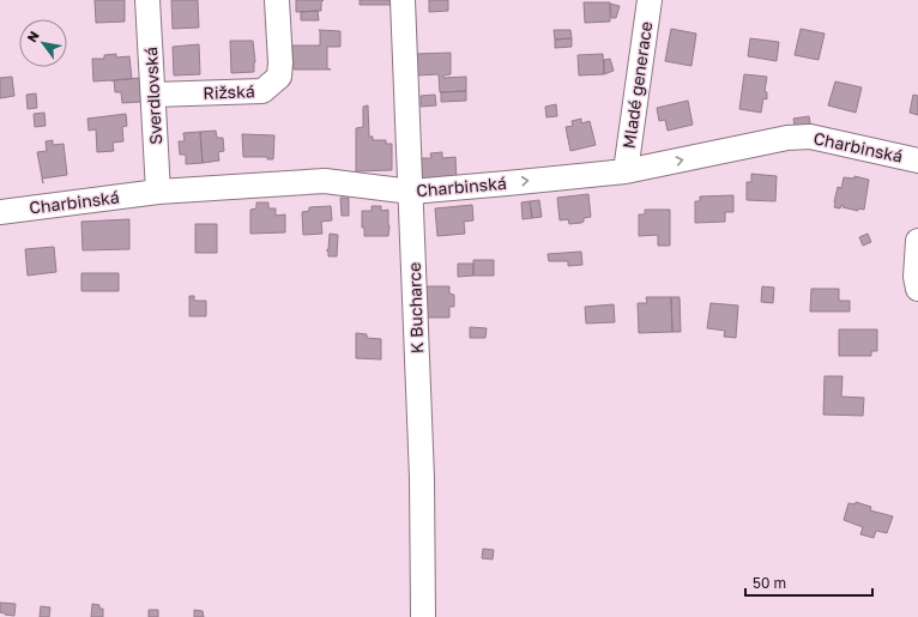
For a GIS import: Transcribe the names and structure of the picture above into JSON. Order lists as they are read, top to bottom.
{
  "streets": {
    "street": [
      "Mladé generace",
      "Rižská",
      "Sverdlovská",
      "Charbinská",
      "K Bucharce"
    ]
  },
  "crossings": [
    ["Mladé generace", "Charbinská"],
    ["Rižská", "Sverdlovská"],
    ["Sverdlovská", "Charbinská"],
    ["Charbinská", "K Bucharce"]
  ],
  "one_way": ["Charbinská"],
  "scale_bar": "50 m",
  "north": "top left"
}
